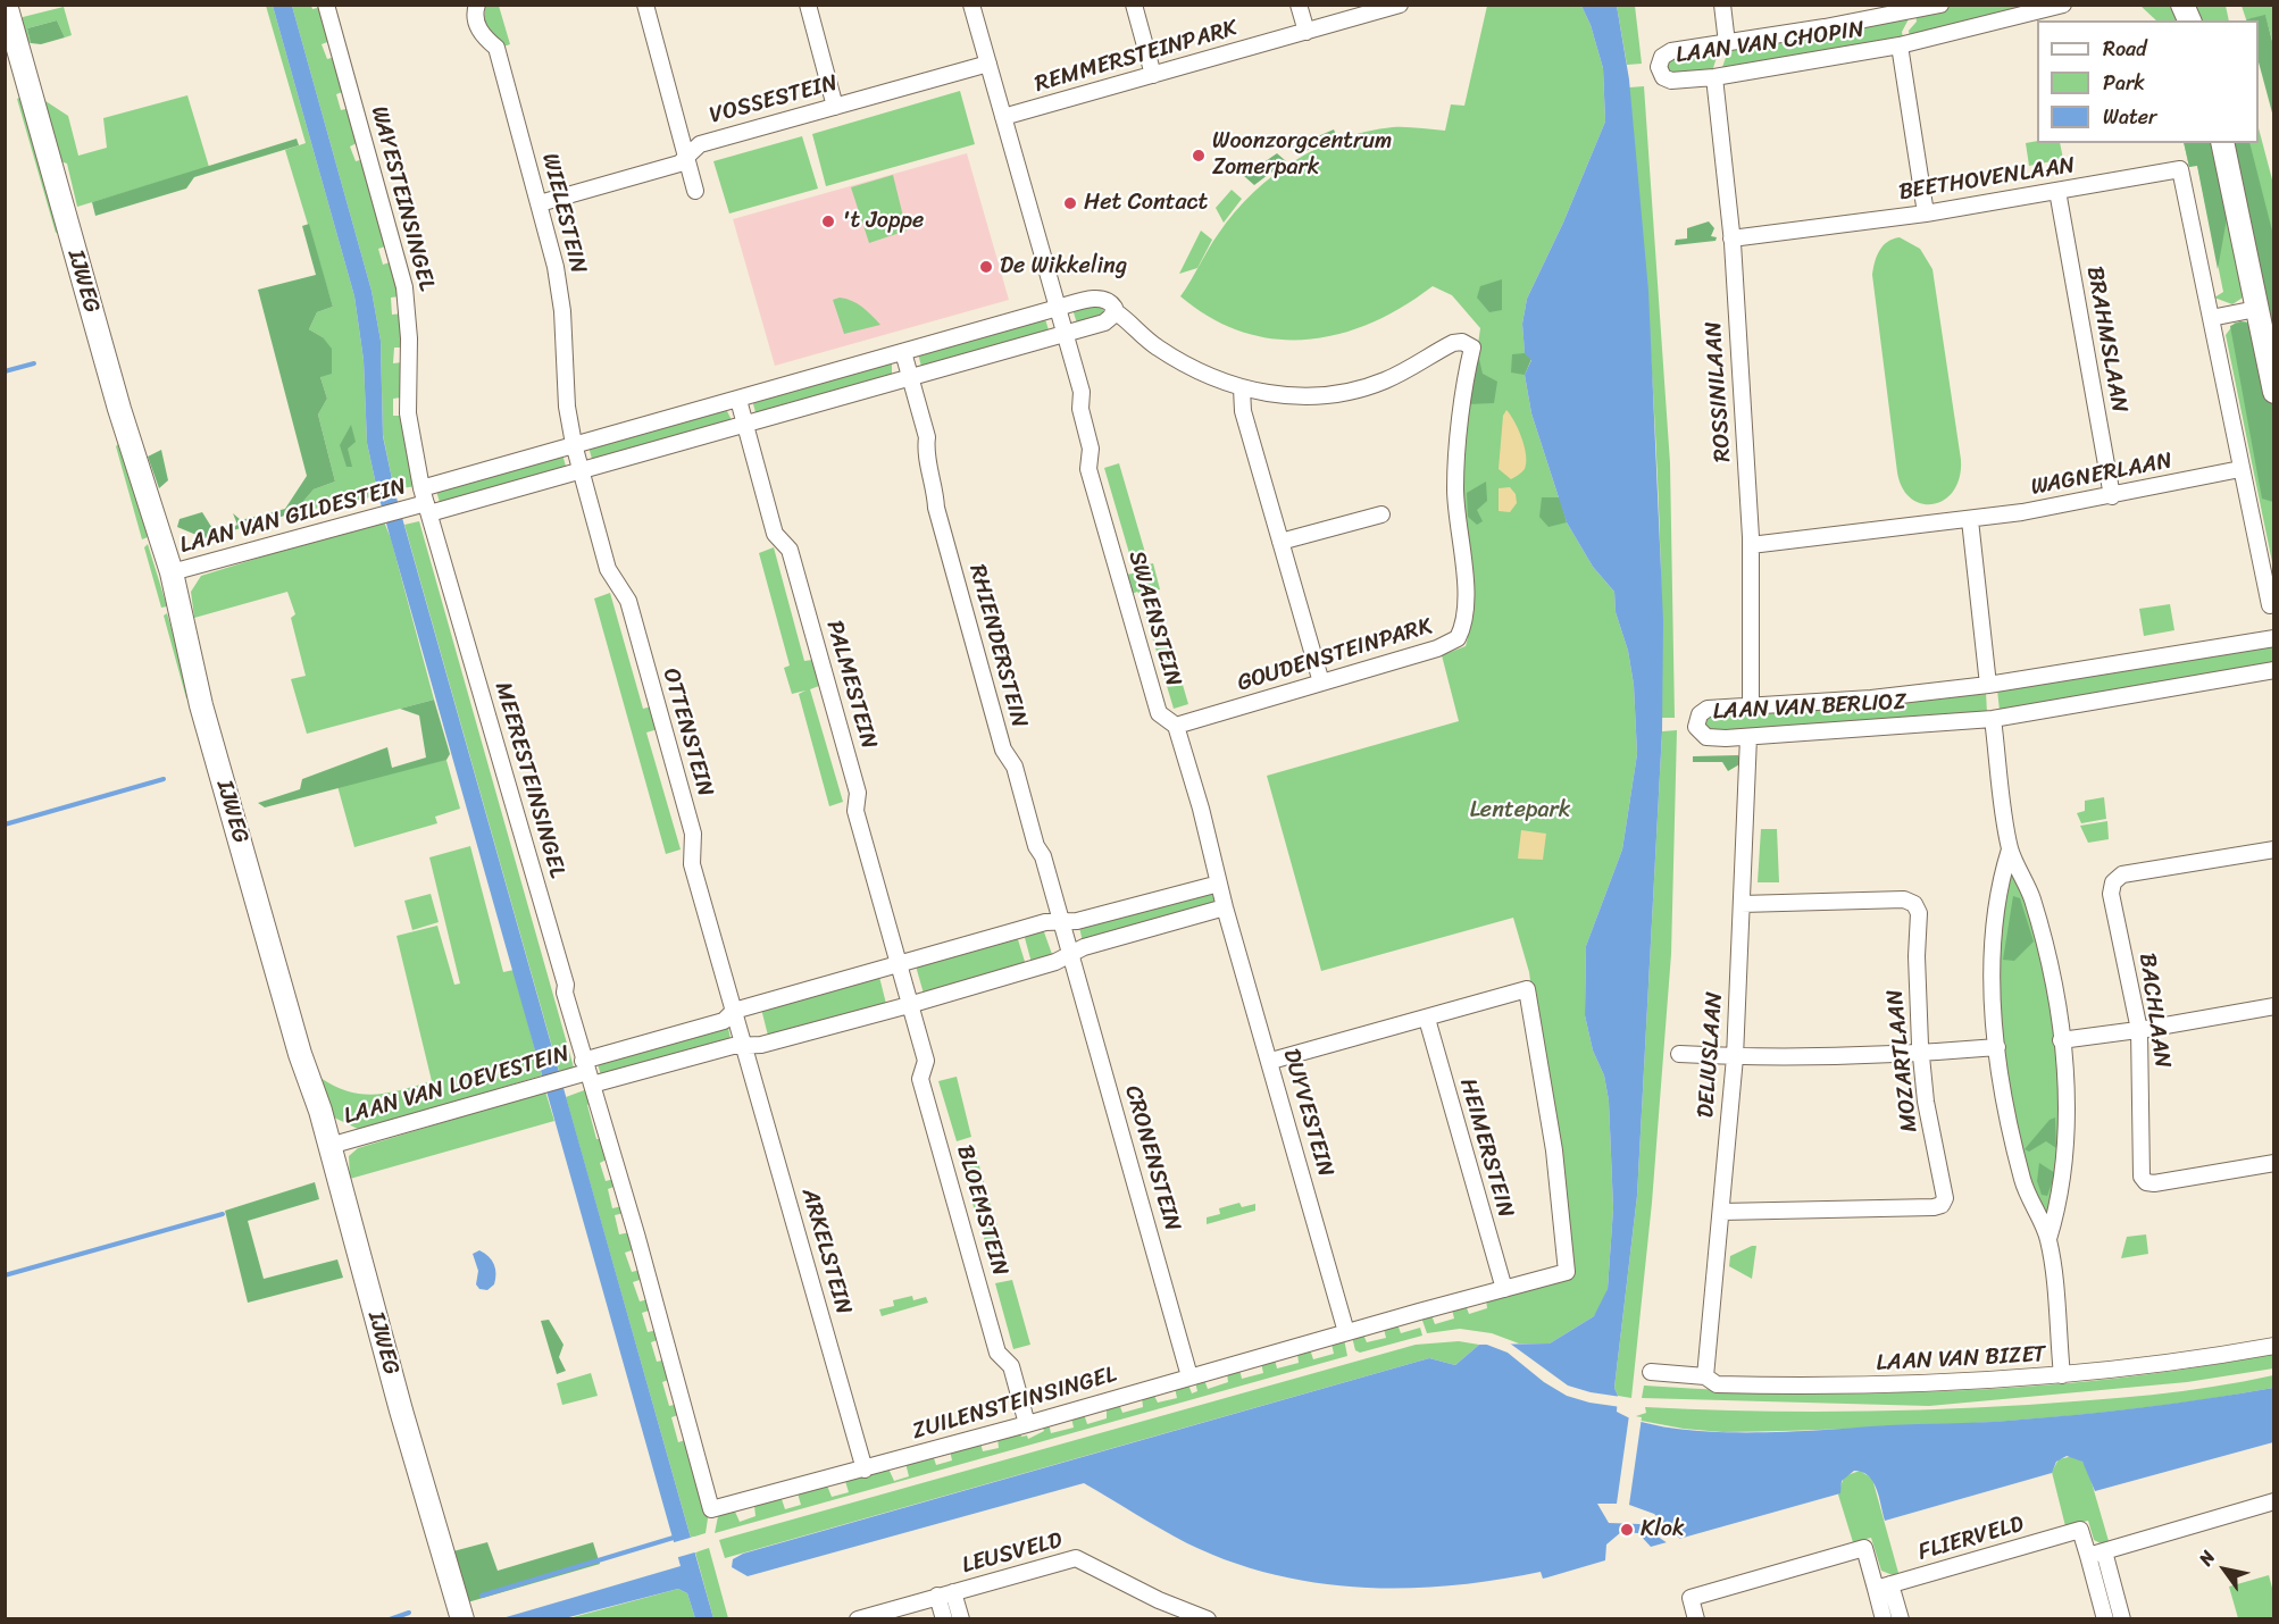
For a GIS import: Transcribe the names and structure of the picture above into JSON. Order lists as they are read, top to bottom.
{
  "streets": {
    "street": [
      "LAAN VAN CHOPIN",
      "REMMERSTEINPARK",
      "VOSSESTEIN",
      "BEETHOVENLAAN",
      "WAYESTEINSINGEL",
      "WIELESTEIN",
      "IJWEG",
      "BRAHMSLAAN",
      "ROSSINILAAN",
      "WAGNERLAAN",
      "LAAN VAN GILDESTEIN",
      "SWAENSTEIN",
      "RHIENDERSTEIN",
      "GOUDENSTEINPARK",
      "PALMESTEIN",
      "LAAN VAN BERLIOZ",
      "OTTENSTEIN",
      "MEERESTEINSINGEL",
      "BACHLAAN",
      "DELIUSLAAN",
      "MOZARTLAAN",
      "LAAN VAN LOEVESTEIN",
      "DUYVESTEIN",
      "HEIMERSTEIN",
      "CRONENSTEIN",
      "BLOEMSTEIN",
      "ARKELSTEIN",
      "LAAN VAN BIZET",
      "ZUILENSTEINSINGEL",
      "FLIERVELD",
      "LEUSVELD"
    ]
  },
  "crossings": [
    ["LAAN VAN CHOPIN", "ROSSINILAAN"],
    ["VOSSESTEIN", "WIELESTEIN"],
    ["BEETHOVENLAAN", "BRAHMSLAAN"],
    ["BEETHOVENLAAN", "ROSSINILAAN"],
    ["BEETHOVENLAAN", "WAGNERLAAN"],
    ["WAYESTEINSINGEL", "LAAN VAN GILDESTEIN"],
    ["WAYESTEINSINGEL", "MEERESTEINSINGEL"],
    ["WIELESTEIN", "LAAN VAN GILDESTEIN"],
    ["IJWEG", "LAAN VAN GILDESTEIN"],
    ["IJWEG", "LAAN VAN LOEVESTEIN"],
    ["BRAHMSLAAN", "WAGNERLAAN"],
    ["ROSSINILAAN", "WAGNERLAAN"],
    ["ROSSINILAAN", "LAAN VAN BERLIOZ"],
    ["LAAN VAN GILDESTEIN", "SWAENSTEIN"],
    ["LAAN VAN GILDESTEIN", "RHIENDERSTEIN"],
    ["LAAN VAN GILDESTEIN", "PALMESTEIN"],
    ["LAAN VAN GILDESTEIN", "OTTENSTEIN"],
    ["LAAN VAN GILDESTEIN", "MEERESTEINSINGEL"],
    ["SWAENSTEIN", "GOUDENSTEINPARK"],
    ["SWAENSTEIN", "LAAN VAN LOEVESTEIN"],
    ["SWAENSTEIN", "DUYVESTEIN"],
    ["RHIENDERSTEIN", "LAAN VAN LOEVESTEIN"],
    ["PALMESTEIN", "LAAN VAN LOEVESTEIN"],
    ["LAAN VAN BERLIOZ", "DELIUSLAAN"],
    ["OTTENSTEIN", "LAAN VAN LOEVESTEIN"],
    ["MEERESTEINSINGEL", "LAAN VAN LOEVESTEIN"],
    ["MEERESTEINSINGEL", "ZUILENSTEINSINGEL"],
    ["DELIUSLAAN", "MOZARTLAAN"],
    ["DELIUSLAAN", "LAAN VAN BIZET"],
    ["LAAN VAN LOEVESTEIN", "DUYVESTEIN"],
    ["LAAN VAN LOEVESTEIN", "CRONENSTEIN"],
    ["LAAN VAN LOEVESTEIN", "BLOEMSTEIN"],
    ["LAAN VAN LOEVESTEIN", "ARKELSTEIN"],
    ["LAAN VAN LOEVESTEIN", "ZUILENSTEINSINGEL"],
    ["DUYVESTEIN", "ZUILENSTEINSINGEL"],
    ["HEIMERSTEIN", "ZUILENSTEINSINGEL"],
    ["CRONENSTEIN", "ZUILENSTEINSINGEL"],
    ["BLOEMSTEIN", "ZUILENSTEINSINGEL"],
    ["ARKELSTEIN", "ZUILENSTEINSINGEL"]
  ],
  "parks": ["Lentepark"],
  "places": [
    "Woonzorgcentrum Zomerpark",
    "Het Contact",
    "'t Joppe",
    "De Wikkeling",
    "Klok"
  ],
  "legend": ["Road", "Park", "Water"],
  "north": "top left"
}
